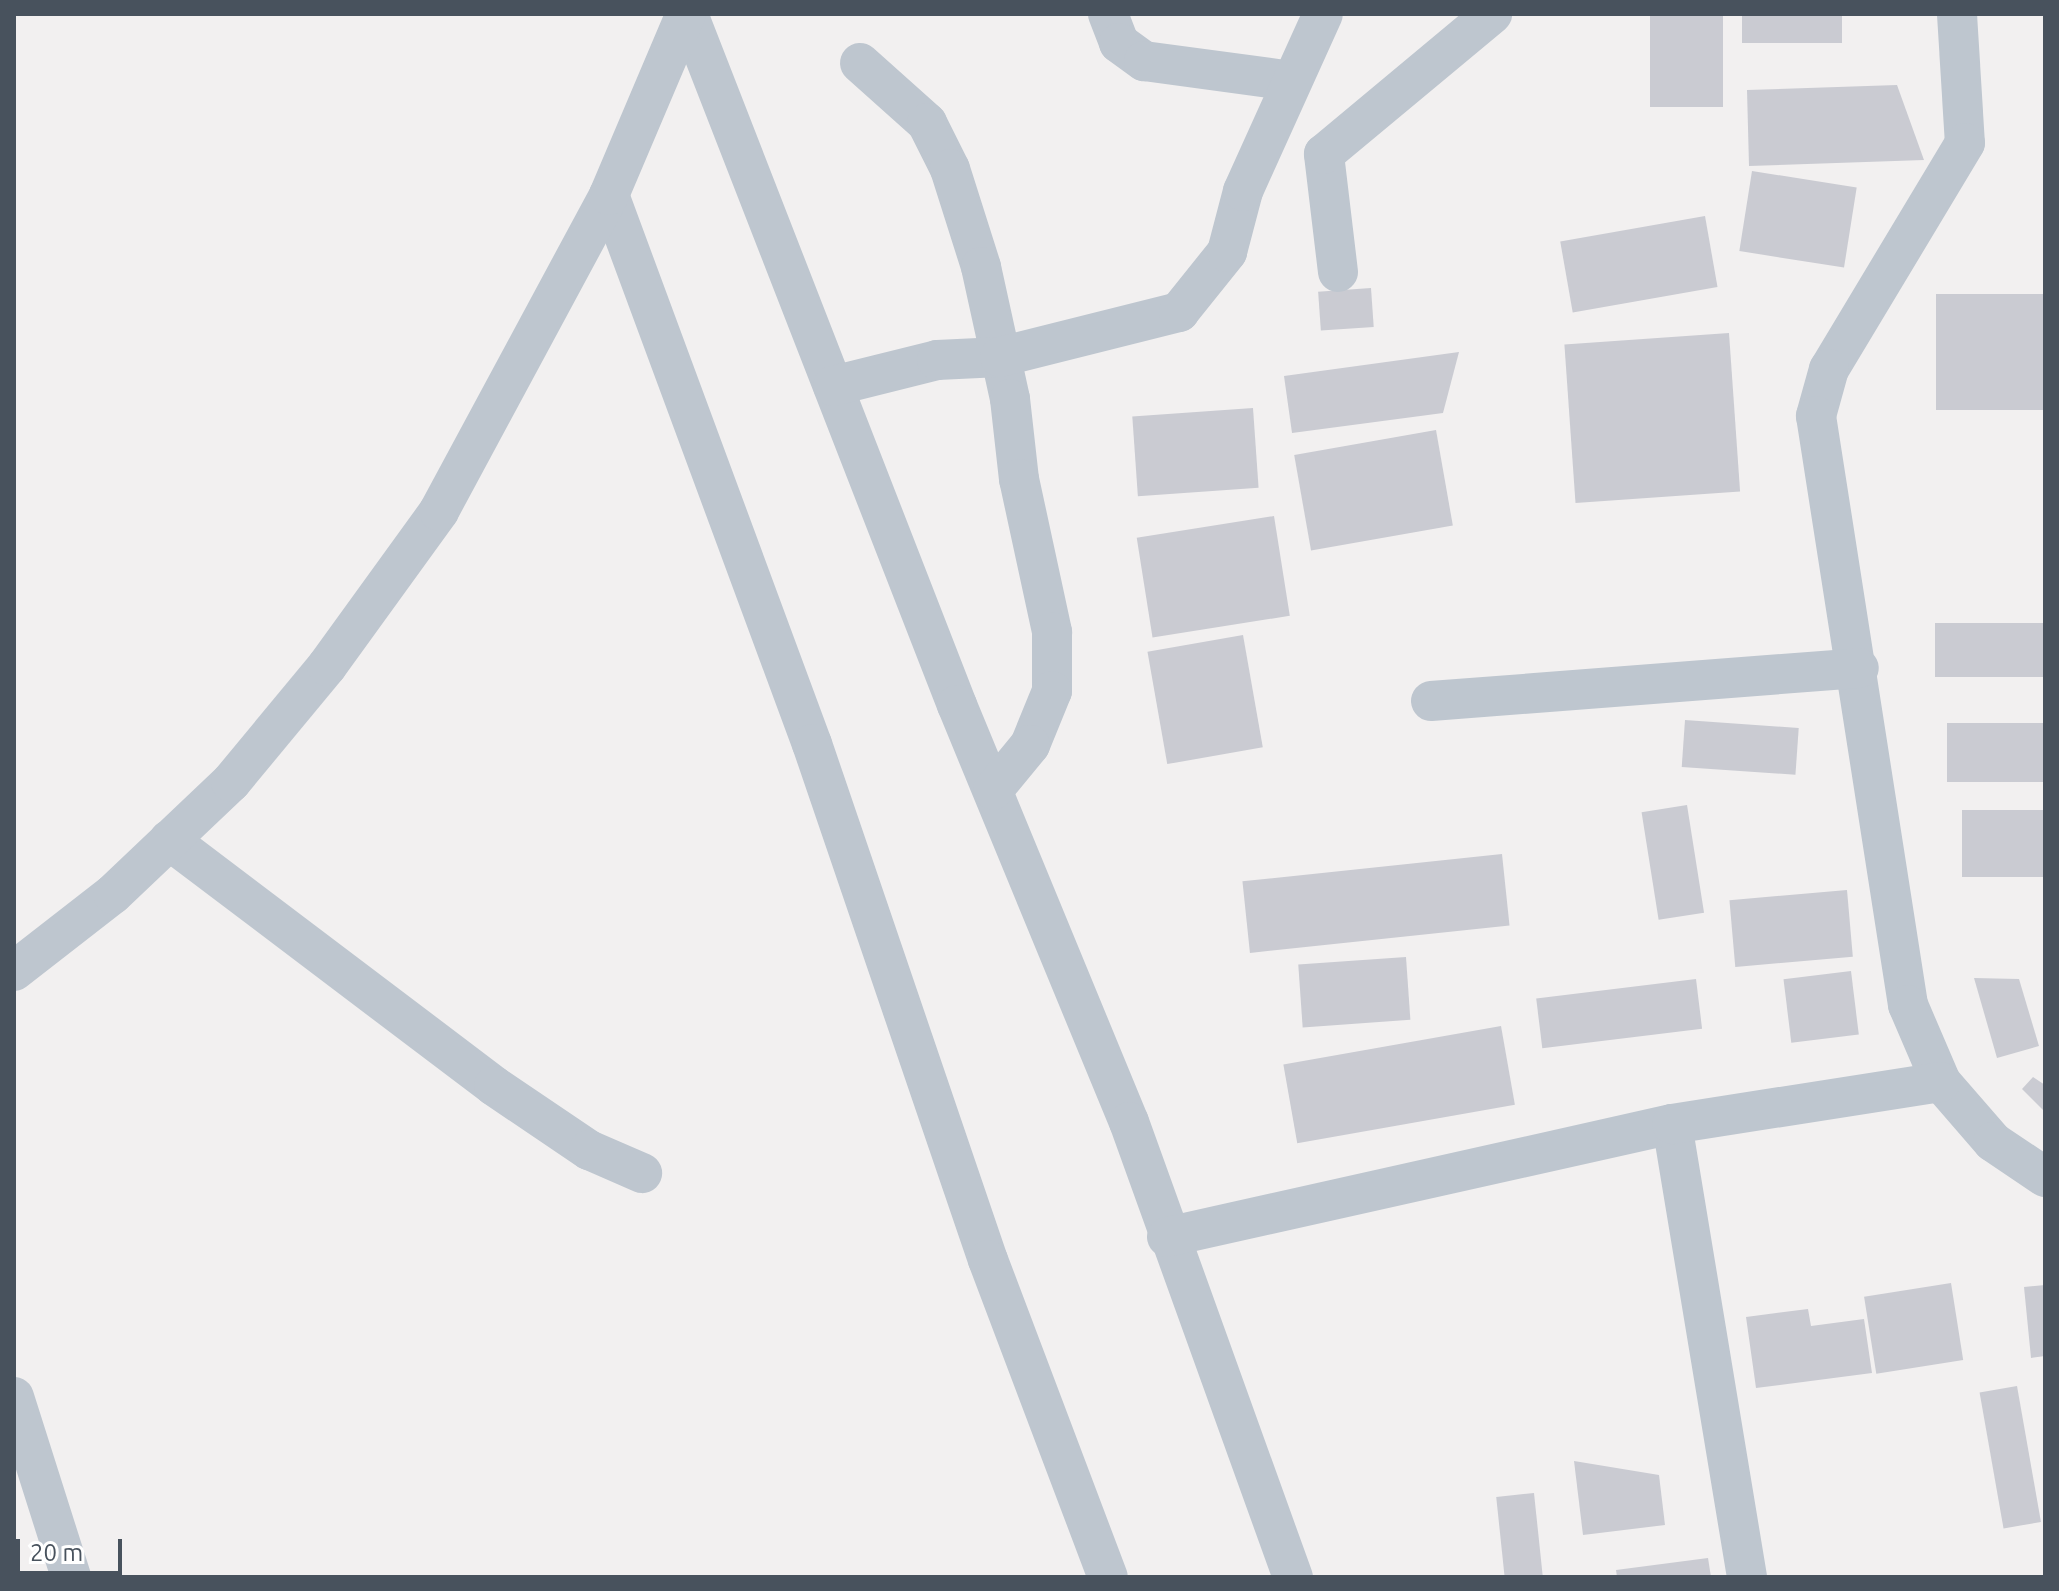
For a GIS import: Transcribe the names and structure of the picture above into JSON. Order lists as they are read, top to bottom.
{
  "scale_bar": "20 m"
}
